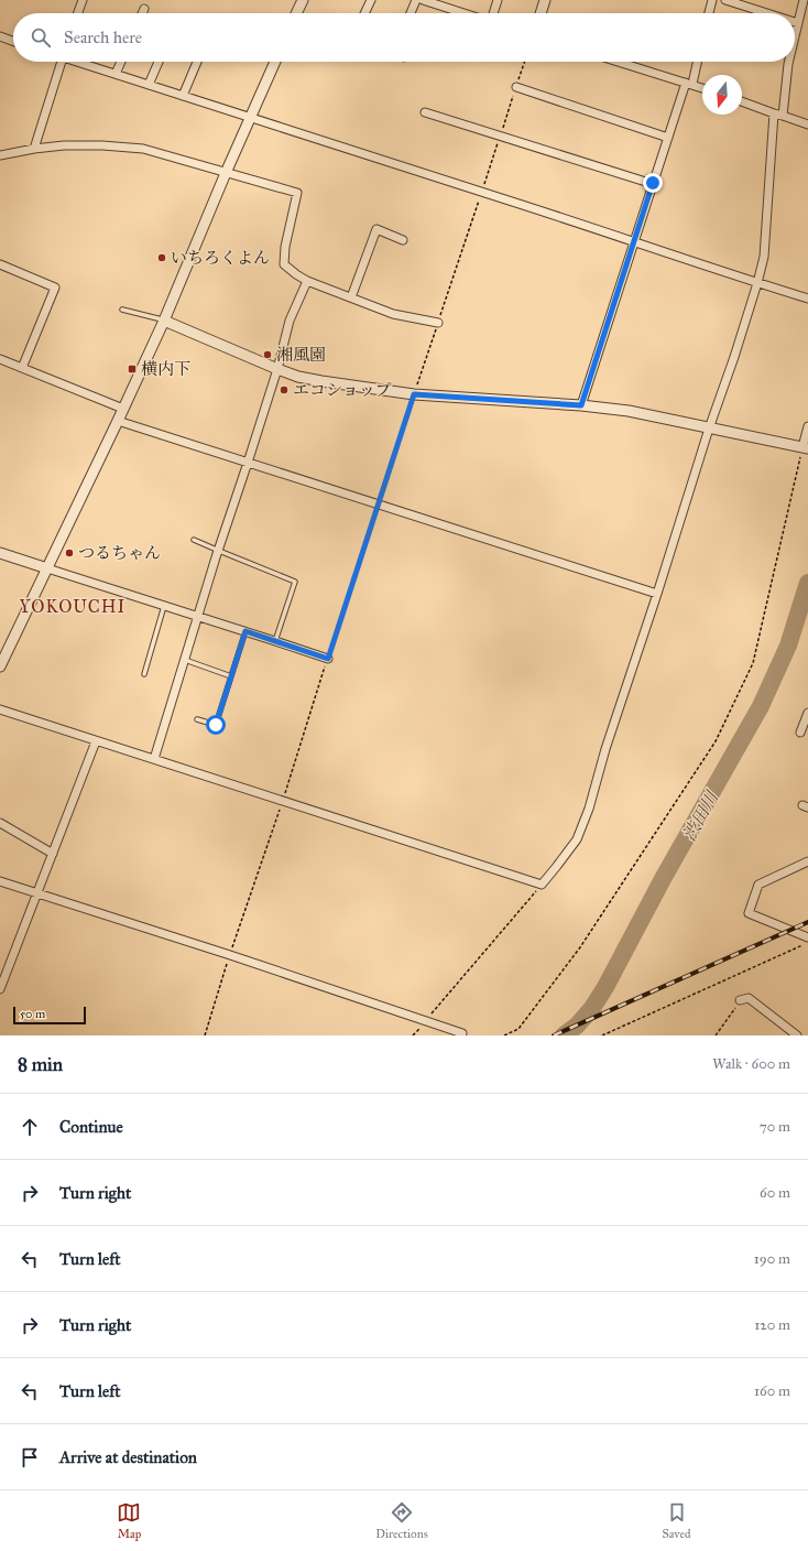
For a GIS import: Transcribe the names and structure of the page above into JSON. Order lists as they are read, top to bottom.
{
  "districts": ["YOKOUCHI"],
  "water": ["渋田川"],
  "places": {
    "other": [
      "いちろくよん",
      "湘風園",
      "エコショップ",
      "つるちゃん"
    ],
    "transit": ["横内下"]
  },
  "scale_bar": "50 m",
  "north": "bottom",
  "page": {
    "search": "Search here",
    "scale": "50 m",
    "heading": ["8 min", "Walk · 600 m"],
    "list": [
      ["Continue", "70 m"],
      ["Turn right", "60 m"],
      ["Turn left", "190 m"],
      ["Turn right", "120 m"],
      ["Turn left", "160 m"],
      "Arrive at destination"
    ],
    "nav": ["Map", "Directions", "Saved"]
  }
}
